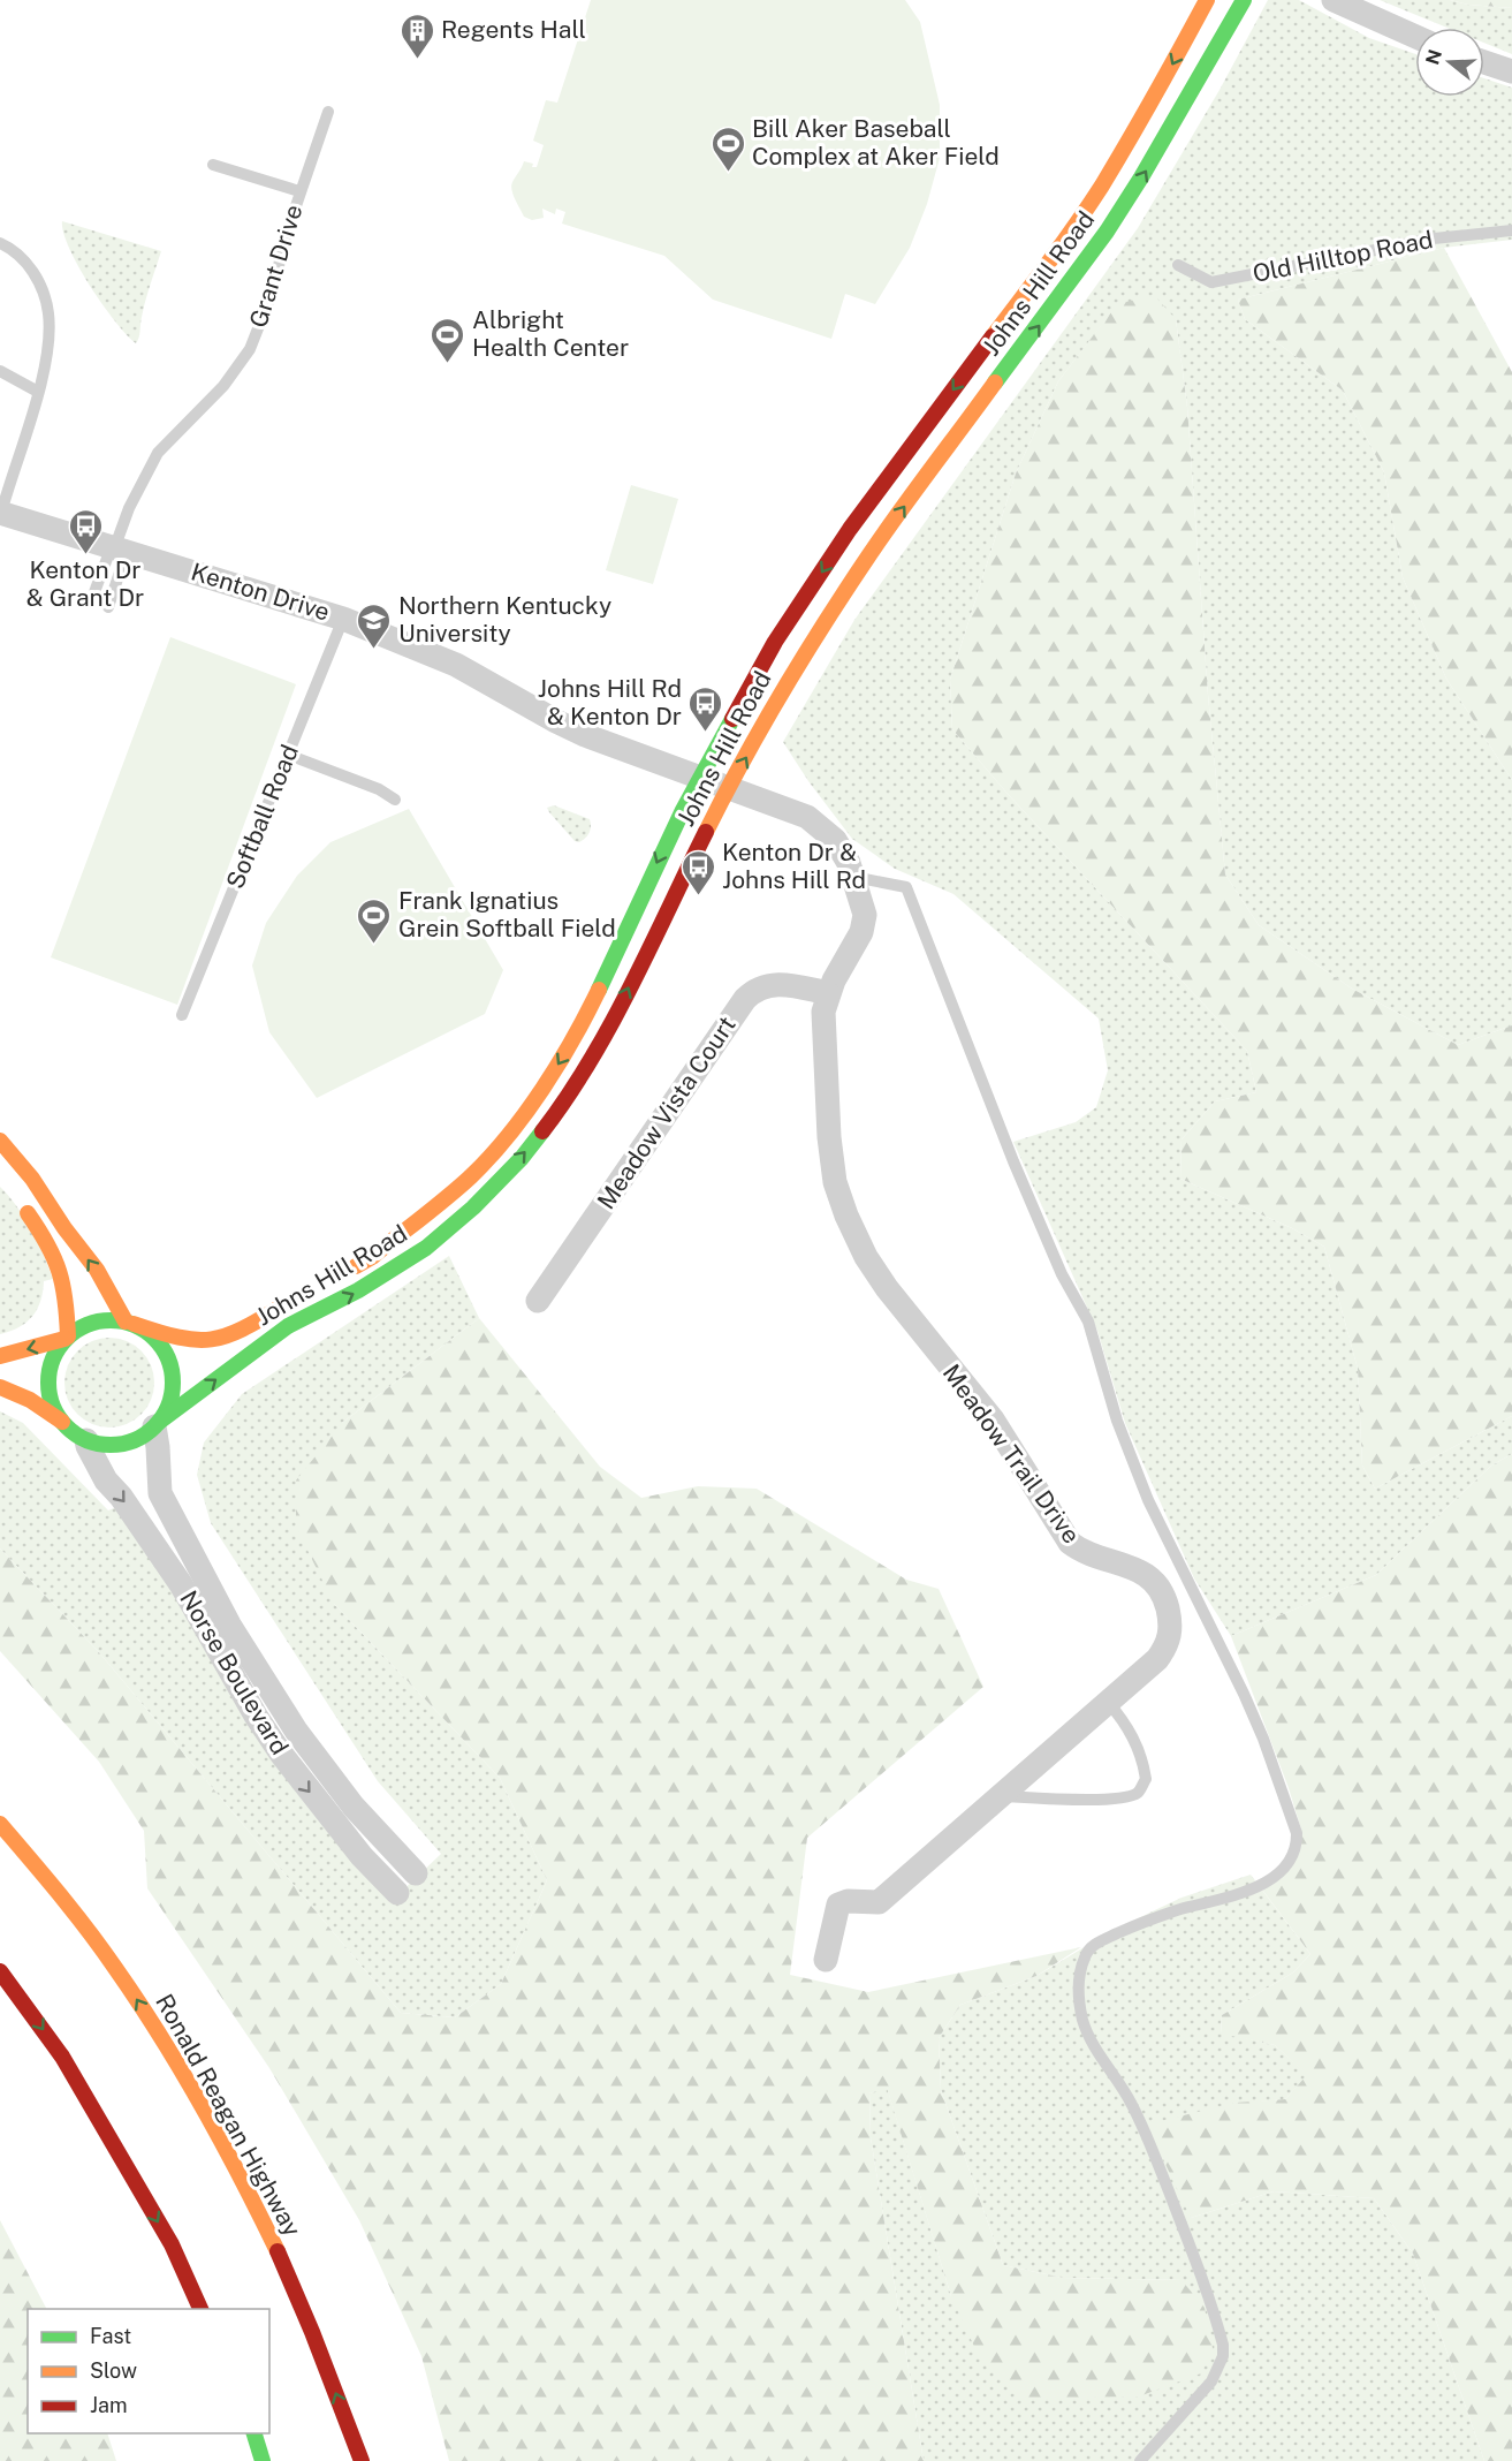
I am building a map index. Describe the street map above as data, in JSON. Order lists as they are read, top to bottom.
{
  "streets": {
    "main road": ["Johns Hill Road", "Ronald Reagan Highway"],
    "street": [
      "Kenton Drive",
      "Meadow Vista Court",
      "Meadow Trail Drive",
      "Norse Boulevard"
    ],
    "lane": ["Old Hilltop Road", "Grant Drive", "Softball Road"]
  },
  "crossings": [
    ["Grant Drive", "Kenton Drive"],
    ["Johns Hill Road", "Kenton Drive"],
    ["Johns Hill Road", "Meadow Trail Drive"],
    ["Johns Hill Road", "Norse Boulevard"],
    ["Kenton Drive", "Softball Road"],
    ["Kenton Drive", "Meadow Trail Drive"],
    ["Meadow Vista Court", "Meadow Trail Drive"]
  ],
  "places": {
    "building": ["Regents Hall"],
    "sports": ["Bill Aker Baseball Complex at Aker Field", "Albright Health Center", "Frank Ignatius Grein Softball Field"],
    "bus stop": ["Kenton Dr & Grant Dr", "Johns Hill Rd & Kenton Dr", "Kenton Dr & Johns Hill Rd"],
    "school or university": ["Northern Kentucky University"]
  },
  "legend": ["Fast", "Slow", "Jam"],
  "north": "left"
}
